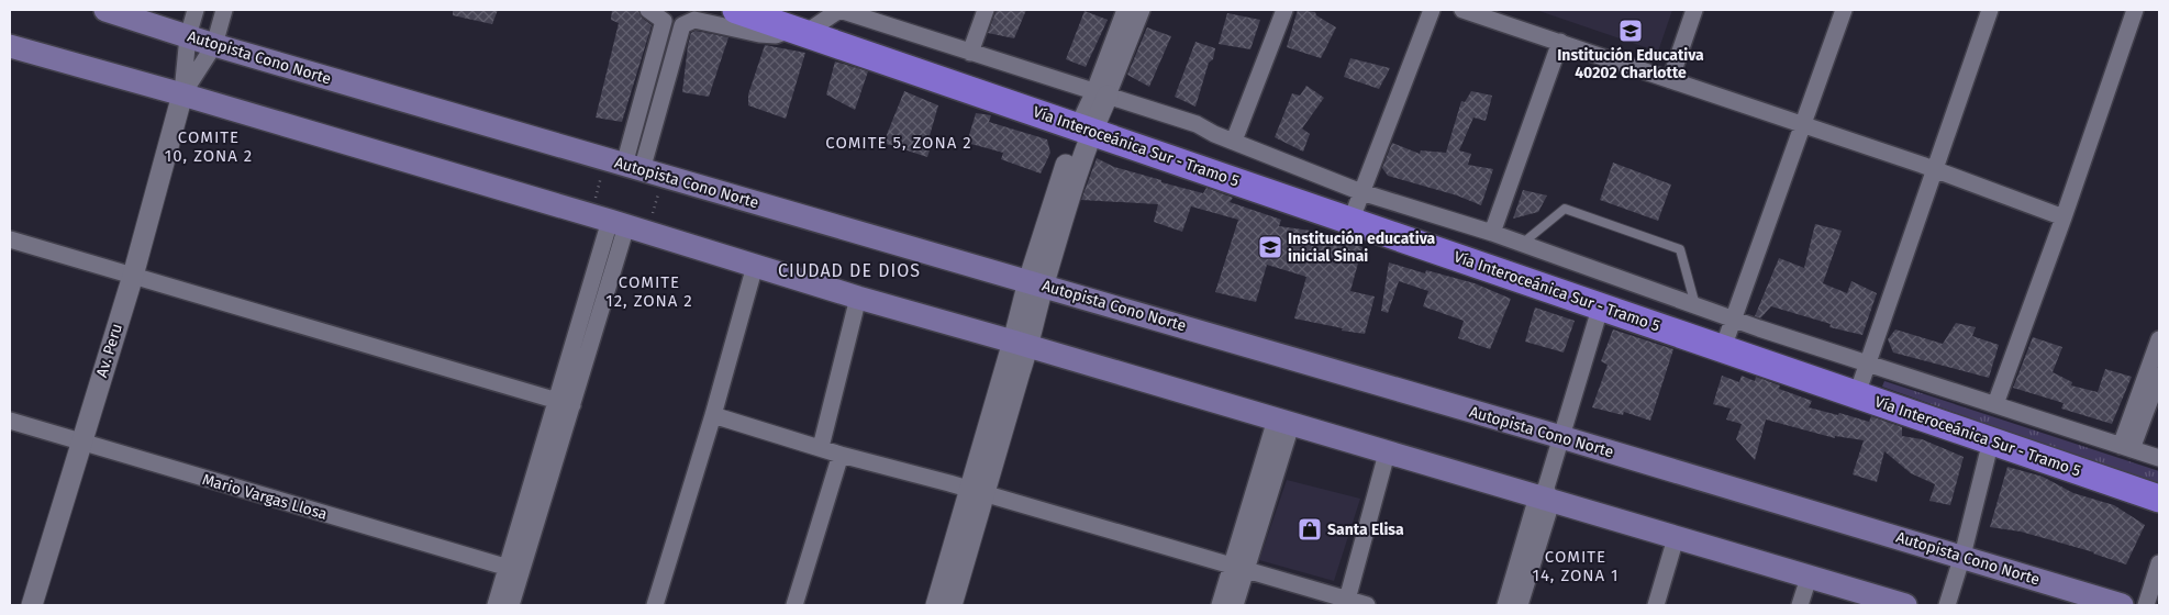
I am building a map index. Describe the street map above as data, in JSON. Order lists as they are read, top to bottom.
{
  "streets": {
    "highway": ["Vía Interoceánica Sur - Tramo 5"],
    "main road": ["Autopista Cono Norte"],
    "street": ["Av. Peru", "Mario Vargas Llosa"]
  },
  "crossings": [
    ["Av. Peru", "Mario Vargas Llosa"]
  ],
  "districts": [
    "COMITE 10, ZONA 2",
    "COMITE 5, ZONA 2",
    "CIUDAD DE DIOS",
    "COMITE 12, ZONA 2",
    "COMITE 14, ZONA 1"
  ],
  "places": {
    "school or university": ["Institución Educativa 40202 Charlotte", "Institución educativa inicial Sinai"],
    "shop": ["Santa Elisa"]
  }
}
